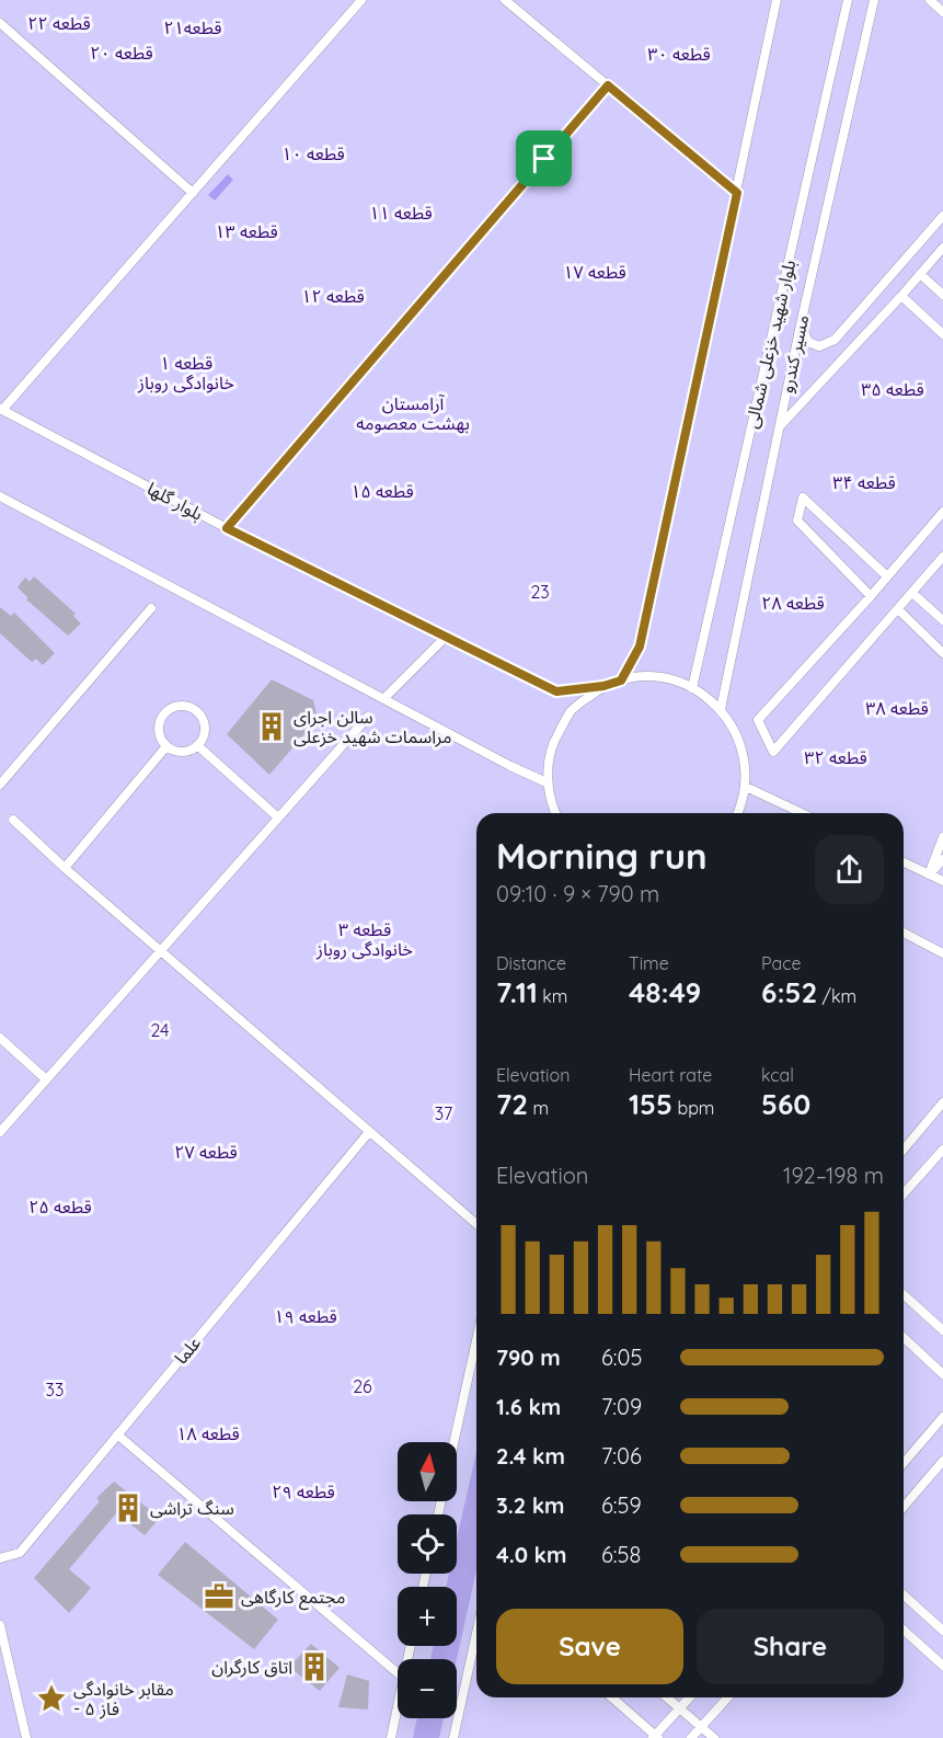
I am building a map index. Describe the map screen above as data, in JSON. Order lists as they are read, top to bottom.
{
  "streets": {
    "lane": [
      "بلوار شهید خزعلی شمالی",
      "مسیر کندرو",
      "بلوار گلها",
      "علما"
    ]
  },
  "parks": [
    "قطعه ۲۲",
    "قطعه۲۱",
    "قطعه ۲۰",
    "قطعه ۳۰",
    "قطعه ۱۰",
    "قطعه ۱۱",
    "قطعه ۱۳",
    "قطعه ۱۷",
    "قطعه ۱۲",
    "قطعه ۱ خانوادگی روباز",
    "قطعه ۳۵",
    "آرامستان بهشت معصومه",
    "قطعه ۳۴",
    "قطعه ۱۵",
    "23",
    "قطعه ۲۸",
    "قطعه ۳۸",
    "قطعه ۳۲",
    "قطعه ۳ خانوادگی روباز",
    "24",
    "37",
    "قطعه ۲۷",
    "قطعه ۲۵",
    "قطعه ۱۹",
    "26",
    "33",
    "قطعه ۱۸",
    "قطعه ۲۹"
  ],
  "places": {
    "building": ["سالن اجرای مراسمات شهید خزعلی", "سنگ تراشی", "اتاق کارگران"],
    "office": ["مجتمع کارگاهی"],
    "place": ["مقابر خانوادگی - فاز ۵"]
  },
  "north": "top",
  "page": {
    "heading": ["Morning run", "09:10 · 9 × 790 m"],
    "stats": [
      ["Distance", "7.11 km"],
      ["Time", "48:49"],
      ["Pace", "6:52 /km"],
      ["Elevation", "72 m"],
      ["Heart rate", "155 bpm"],
      ["kcal", "560"]
    ],
    "chart": ["Elevation", "192–198 m"],
    "list": [
      {
        "name": "790 m",
        "note": "6:05"
      },
      {
        "name": "1.6 km",
        "note": "7:09"
      },
      {
        "name": "2.4 km",
        "note": "7:06"
      },
      {
        "name": "3.2 km",
        "note": "6:59"
      },
      {
        "name": "4.0 km",
        "note": "6:58"
      }
    ],
    "map_buttons": ["+", "−"],
    "buttons": ["Save", "Share"]
  }
}
